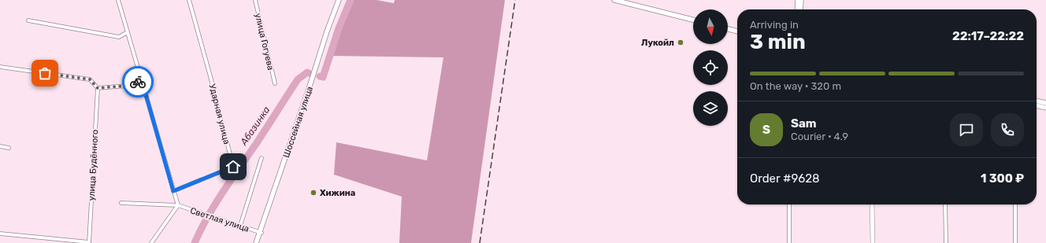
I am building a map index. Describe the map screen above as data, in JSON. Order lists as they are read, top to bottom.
{
  "streets": {
    "main road": ["Шоссейная улица"],
    "street": [
      "улица Гогуева",
      "Ударная улица",
      "улица Будённого",
      "Светлая улица"
    ]
  },
  "crossings": [
    ["Шоссейная улица", "Светлая улица"]
  ],
  "water": ["Абазинка"],
  "places": ["Лукойл", "Хижина"],
  "north": "bottom",
  "page": {
    "heading": ["3 min", "Arriving in", "22:17–22:22"],
    "panel": [
      "Sam",
      "Courier · 4.9",
      "Order #9628",
      "1 300 ₽"
    ],
    "bar": "On the way · 320 m",
    "round": "S"
  }
}
